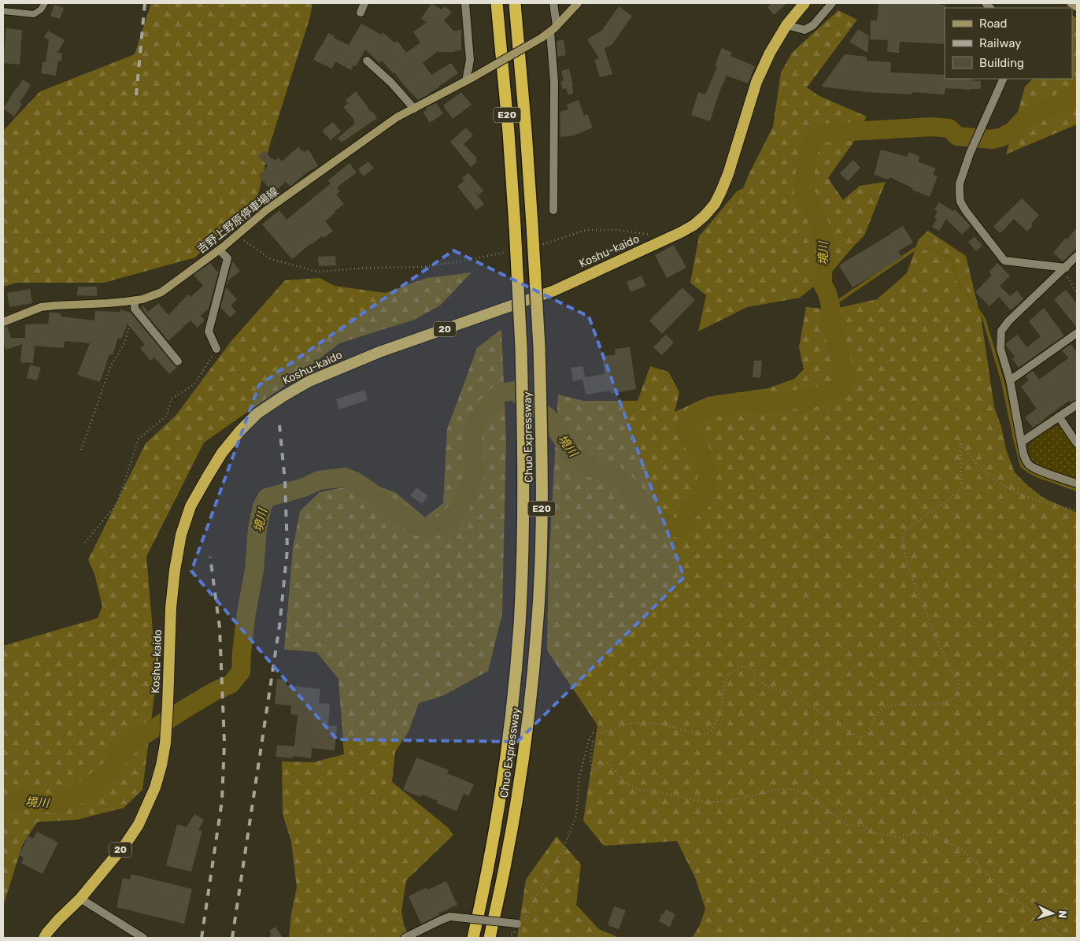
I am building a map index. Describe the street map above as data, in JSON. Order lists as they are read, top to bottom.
{
  "streets": {
    "highway": [
      "E20",
      "Koshu-kaido",
      "20",
      "Chuo Expressway"
    ],
    "main road": ["吉野上野原停車場線"]
  },
  "water": ["境川"],
  "legend": ["Road", "Railway", "Building"],
  "north": "right"
}
